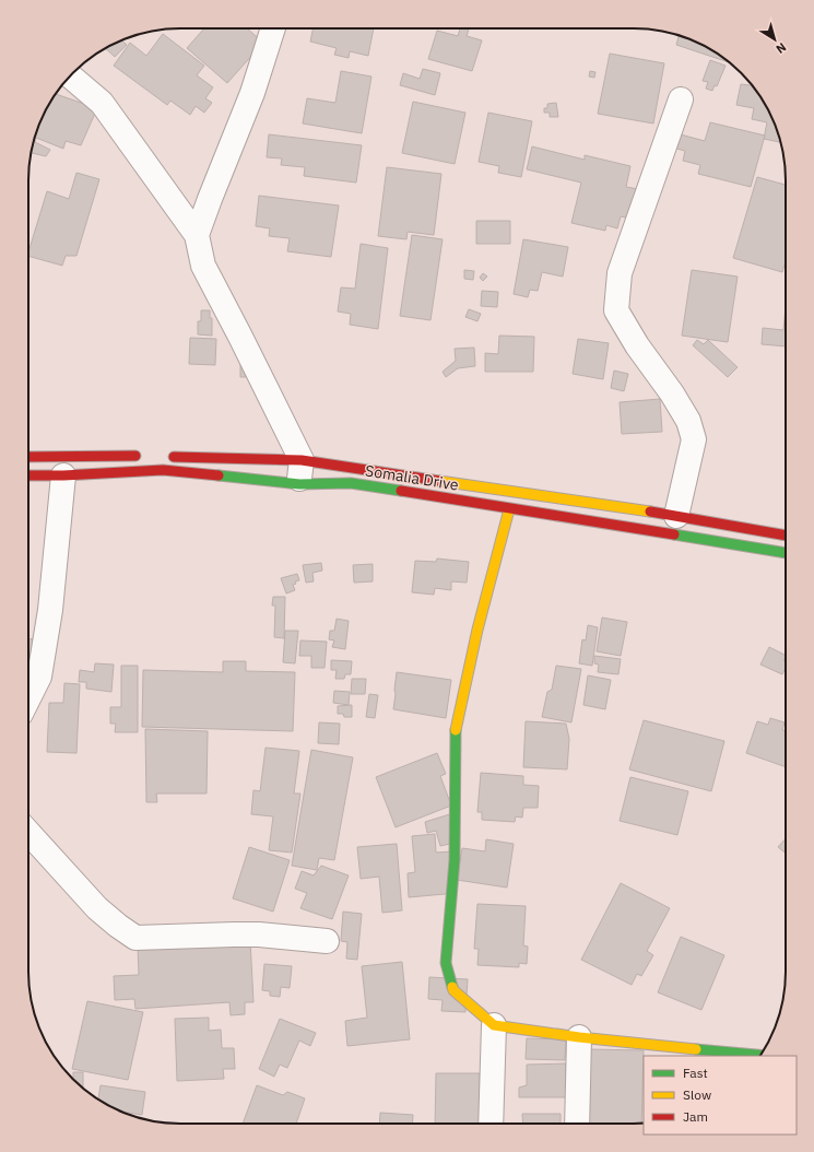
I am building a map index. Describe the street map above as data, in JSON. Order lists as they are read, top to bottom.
{
  "streets": {
    "main road": ["Somalia Drive"]
  },
  "legend": ["Fast", "Slow", "Jam"],
  "north": "bottom right"
}
